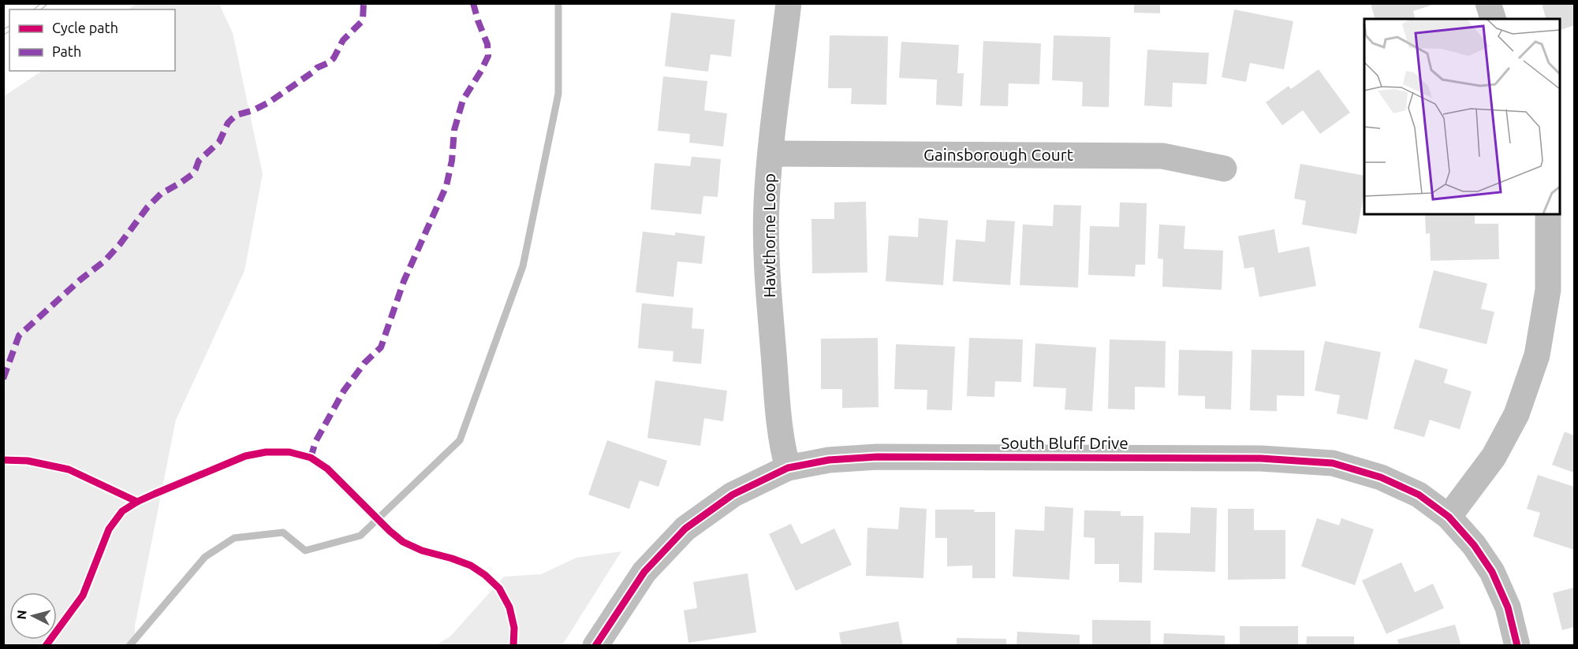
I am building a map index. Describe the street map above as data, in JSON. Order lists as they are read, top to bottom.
{
  "streets": {
    "street": ["Gainsborough Court", "Hawthorne Loop", "South Bluff Drive"]
  },
  "crossings": [
    ["Gainsborough Court", "Hawthorne Loop"],
    ["Hawthorne Loop", "South Bluff Drive"]
  ],
  "legend": ["Cycle path", "Path"],
  "north": "left"
}
